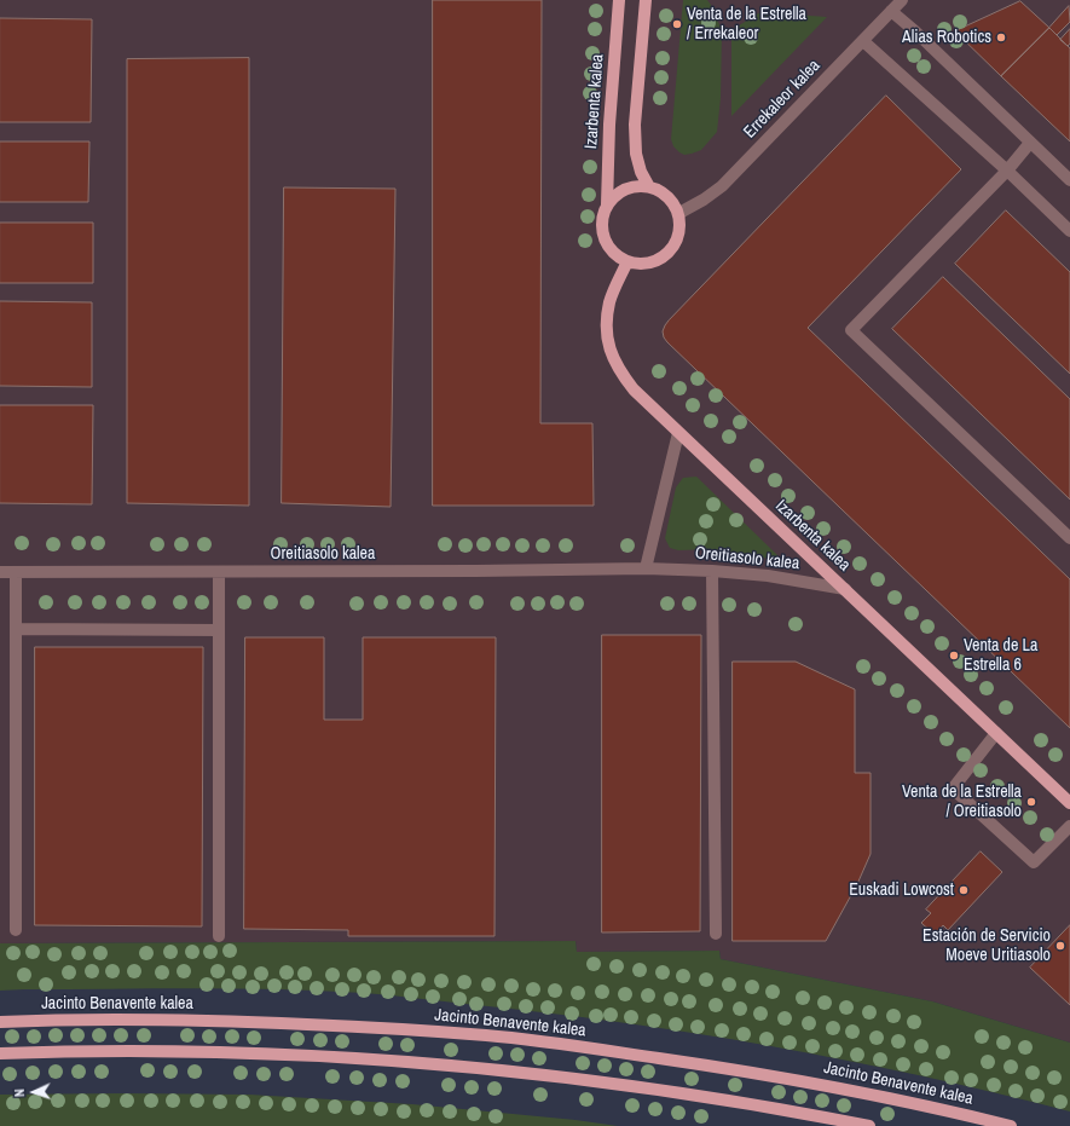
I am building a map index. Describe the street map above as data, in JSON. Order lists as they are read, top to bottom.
{
  "streets": {
    "main road": ["Izarbenta kalea", "Jacinto Benavente kalea"],
    "street": ["Errekaleor kalea", "Oreitiasolo kalea"]
  },
  "crossings": [
    ["Errekaleor kalea", "Izarbenta kalea"],
    ["Izarbenta kalea", "Oreitiasolo kalea"]
  ],
  "places": [
    "Venta de la Estrella / Errekaleor",
    "Alias Robotics",
    "Venta de La Estrella 6",
    "Venta de la Estrella / Oreitiasolo",
    "Euskadi Lowcost",
    "Estación de Servicio Moeve Uritiasolo"
  ],
  "north": "left"
}
